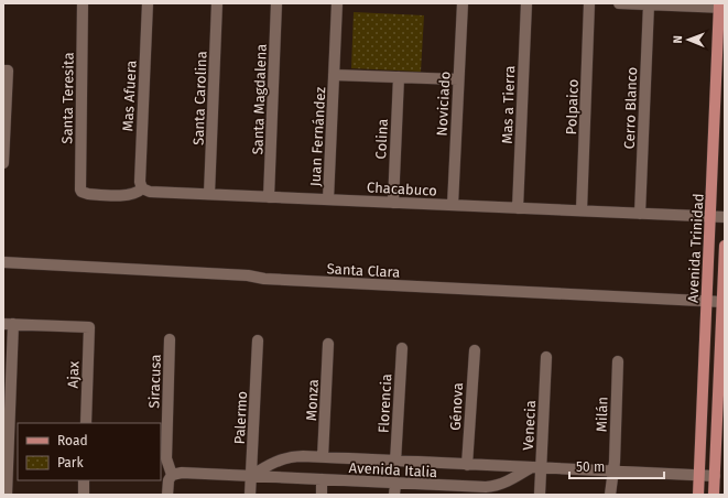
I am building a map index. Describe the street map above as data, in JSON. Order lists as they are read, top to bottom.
{
  "streets": {
    "main road": ["Avenida Trinidad"],
    "street": [
      "Mas Afuera",
      "Santa Teresita",
      "Santa Carolina",
      "Santa Magdalena",
      "Noviciado",
      "Mas a Tierra",
      "Polpaico",
      "Cerro Blanco",
      "Juan Fernández",
      "Colina",
      "Chacabuco",
      "Santa Clara",
      "Ajax",
      "Siracusa",
      "Monza",
      "Florencia",
      "Génova",
      "Milán",
      "Palermo",
      "Venecia",
      "Avenida Italia"
    ]
  },
  "crossings": [
    ["Mas Afuera", "Chacabuco"],
    ["Santa Teresita", "Chacabuco"],
    ["Santa Carolina", "Chacabuco"],
    ["Santa Magdalena", "Chacabuco"],
    ["Noviciado", "Juan Fernández"],
    ["Noviciado", "Chacabuco"],
    ["Mas a Tierra", "Chacabuco"],
    ["Polpaico", "Chacabuco"],
    ["Cerro Blanco", "Chacabuco"],
    ["Juan Fernández", "Colina"],
    ["Juan Fernández", "Chacabuco"],
    ["Colina", "Chacabuco"],
    ["Chacabuco", "Avenida Trinidad"],
    ["Avenida Trinidad", "Santa Clara"],
    ["Avenida Trinidad", "Avenida Italia"],
    ["Siracusa", "Avenida Italia"],
    ["Monza", "Avenida Italia"],
    ["Florencia", "Avenida Italia"],
    ["Génova", "Avenida Italia"],
    ["Milán", "Avenida Italia"],
    ["Palermo", "Avenida Italia"],
    ["Venecia", "Avenida Italia"]
  ],
  "legend": ["Road", "Park"],
  "scale_bar": "50 m",
  "north": "left"
}
